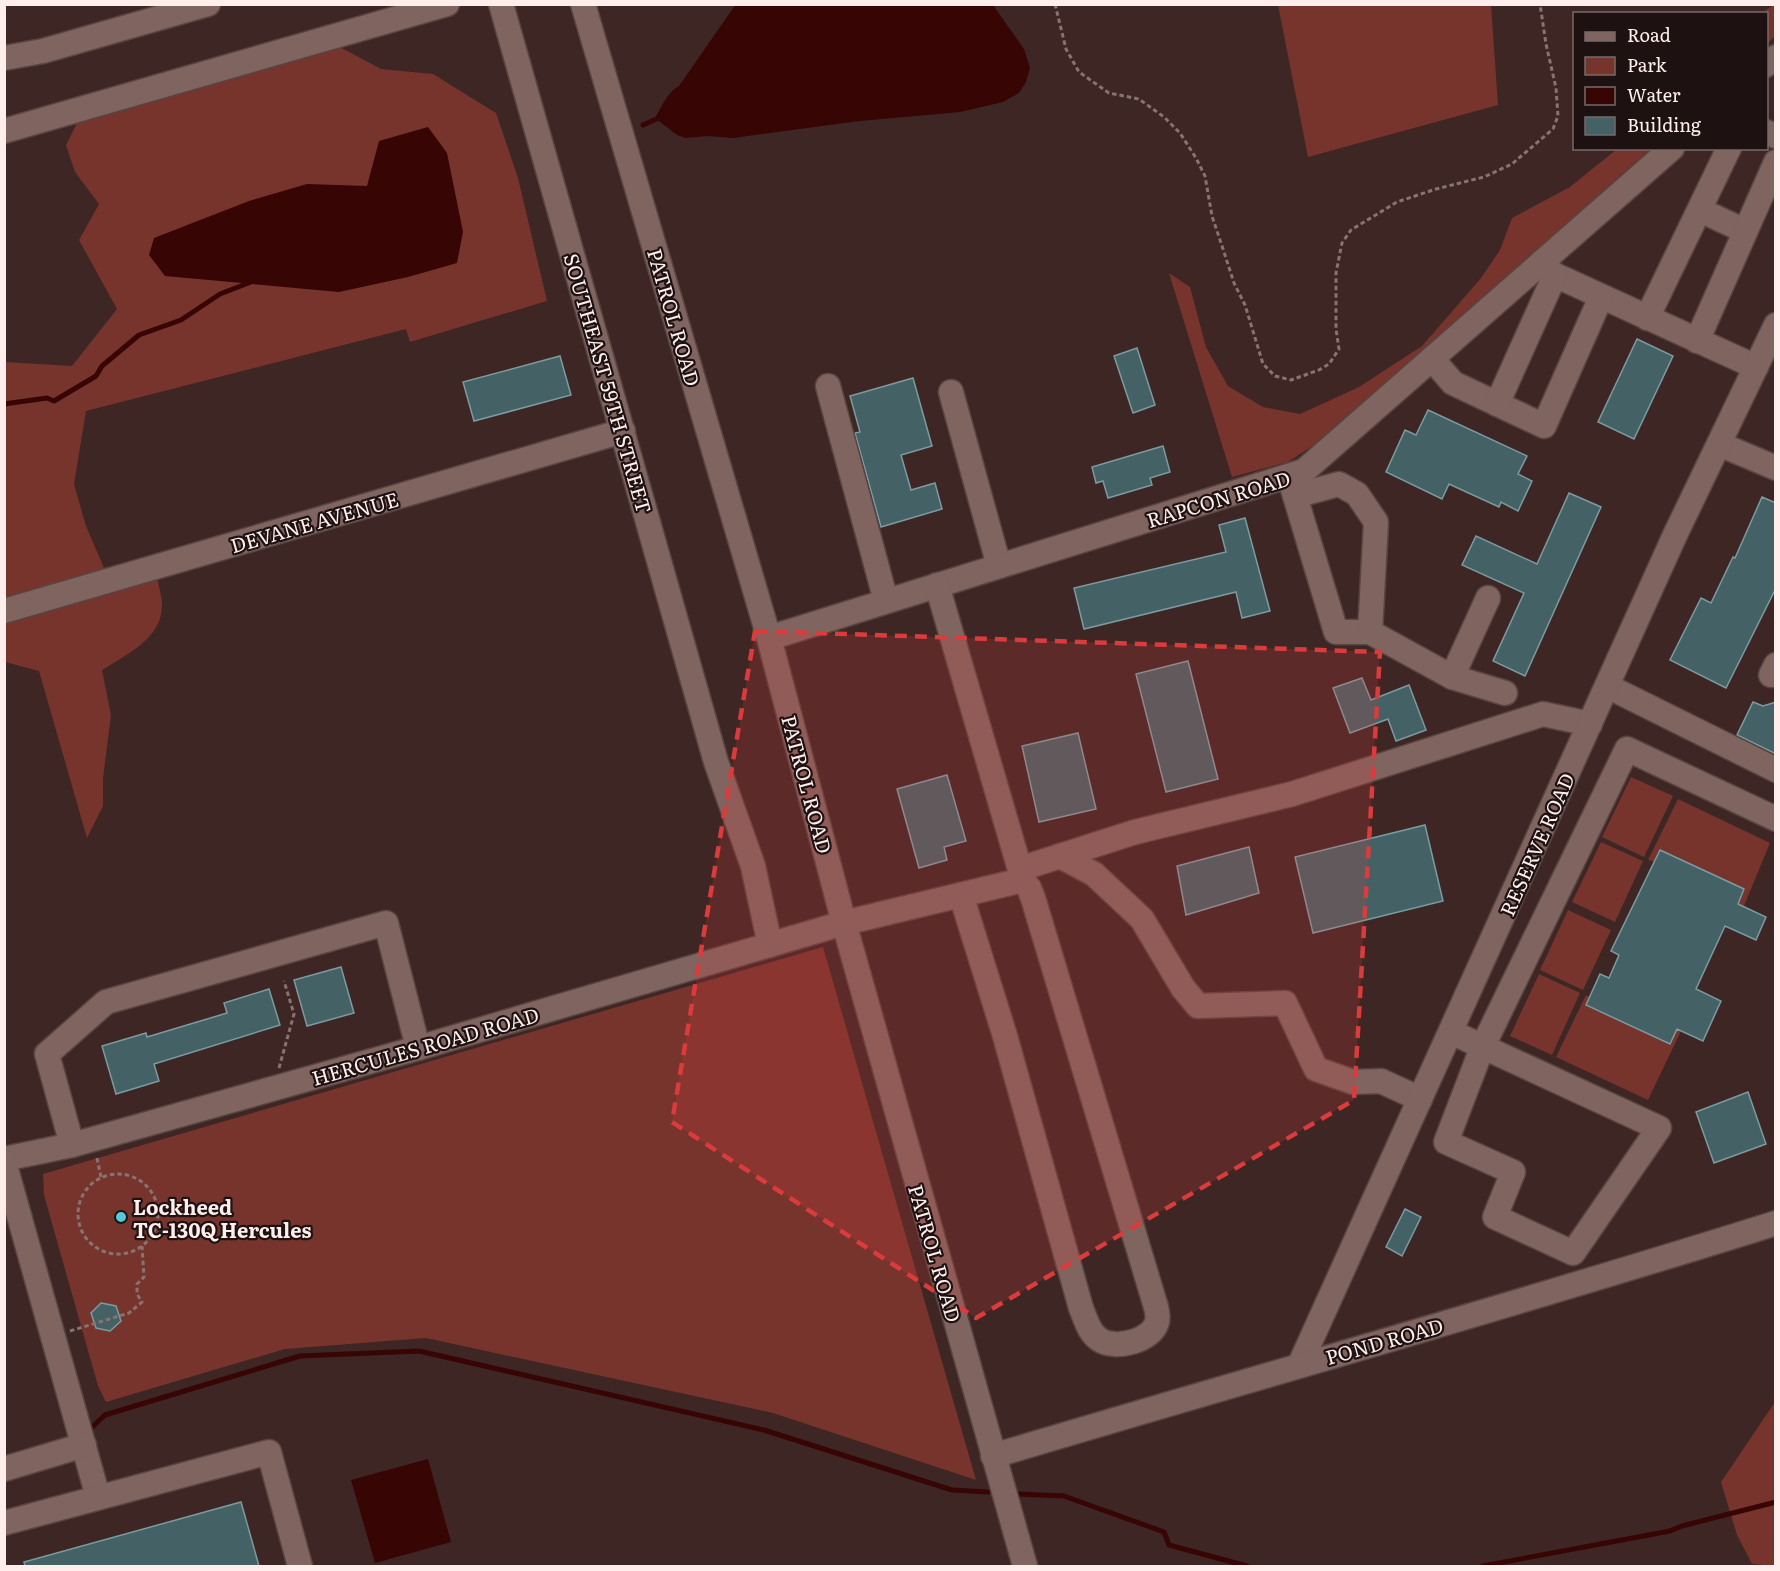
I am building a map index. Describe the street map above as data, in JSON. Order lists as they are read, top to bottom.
{
  "streets": {
    "street": [
      "PATROL ROAD",
      "SOUTHEAST 59TH STREET",
      "RAPCON ROAD",
      "DEVANE AVENUE",
      "RESERVE ROAD",
      "HERCULES ROAD ROAD",
      "POND ROAD"
    ]
  },
  "crossings": [
    ["PATROL ROAD", "RAPCON ROAD"],
    ["PATROL ROAD", "HERCULES ROAD ROAD"],
    ["PATROL ROAD", "POND ROAD"],
    ["SOUTHEAST 59TH STREET", "DEVANE AVENUE"],
    ["SOUTHEAST 59TH STREET", "HERCULES ROAD ROAD"],
    ["RESERVE ROAD", "HERCULES ROAD ROAD"],
    ["RESERVE ROAD", "POND ROAD"]
  ],
  "places": ["Lockheed TC-130Q Hercules"],
  "legend": [
    "Road",
    "Park",
    "Water",
    "Building"
  ]
}
